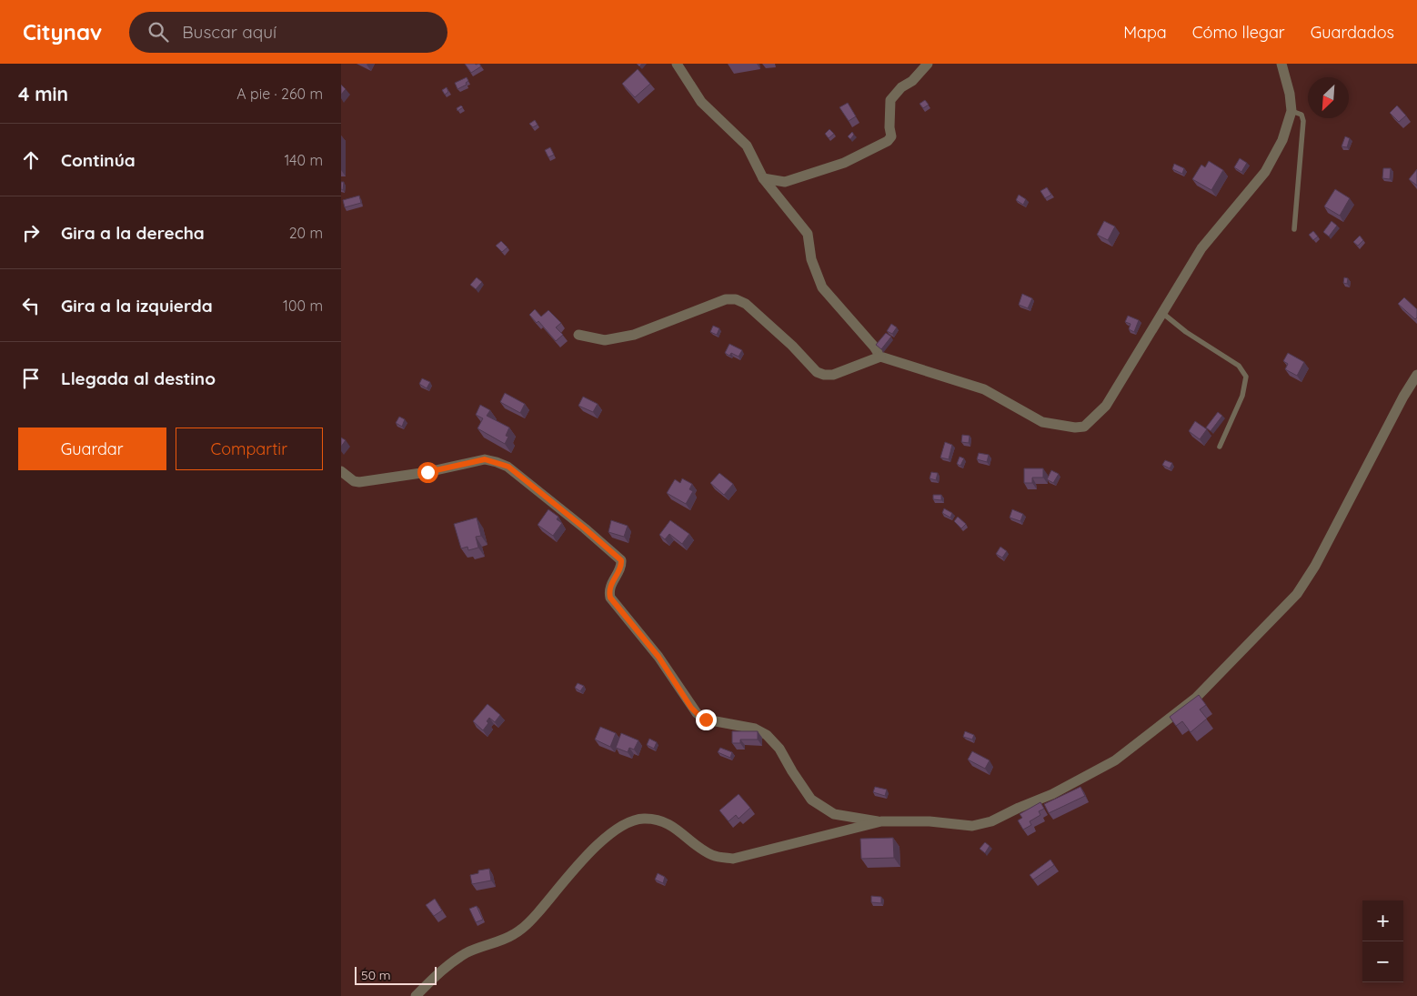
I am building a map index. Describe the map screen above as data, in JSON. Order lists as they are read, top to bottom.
{
  "scale_bar": "50 m",
  "north": "bottom left",
  "page": {
    "header": "Citynav",
    "search": "Buscar aquí",
    "nav": ["Mapa", "Cómo llegar", "Guardados"],
    "heading": ["4 min", "A pie · 260 m"],
    "list": [
      ["Continúa", "140 m"],
      ["Gira a la derecha", "20 m"],
      ["Gira a la izquierda", "100 m"],
      "Llegada al destino"
    ],
    "buttons": ["Guardar", "Compartir"],
    "map_buttons": ["+", "−"],
    "scale": "50 m"
  }
}
